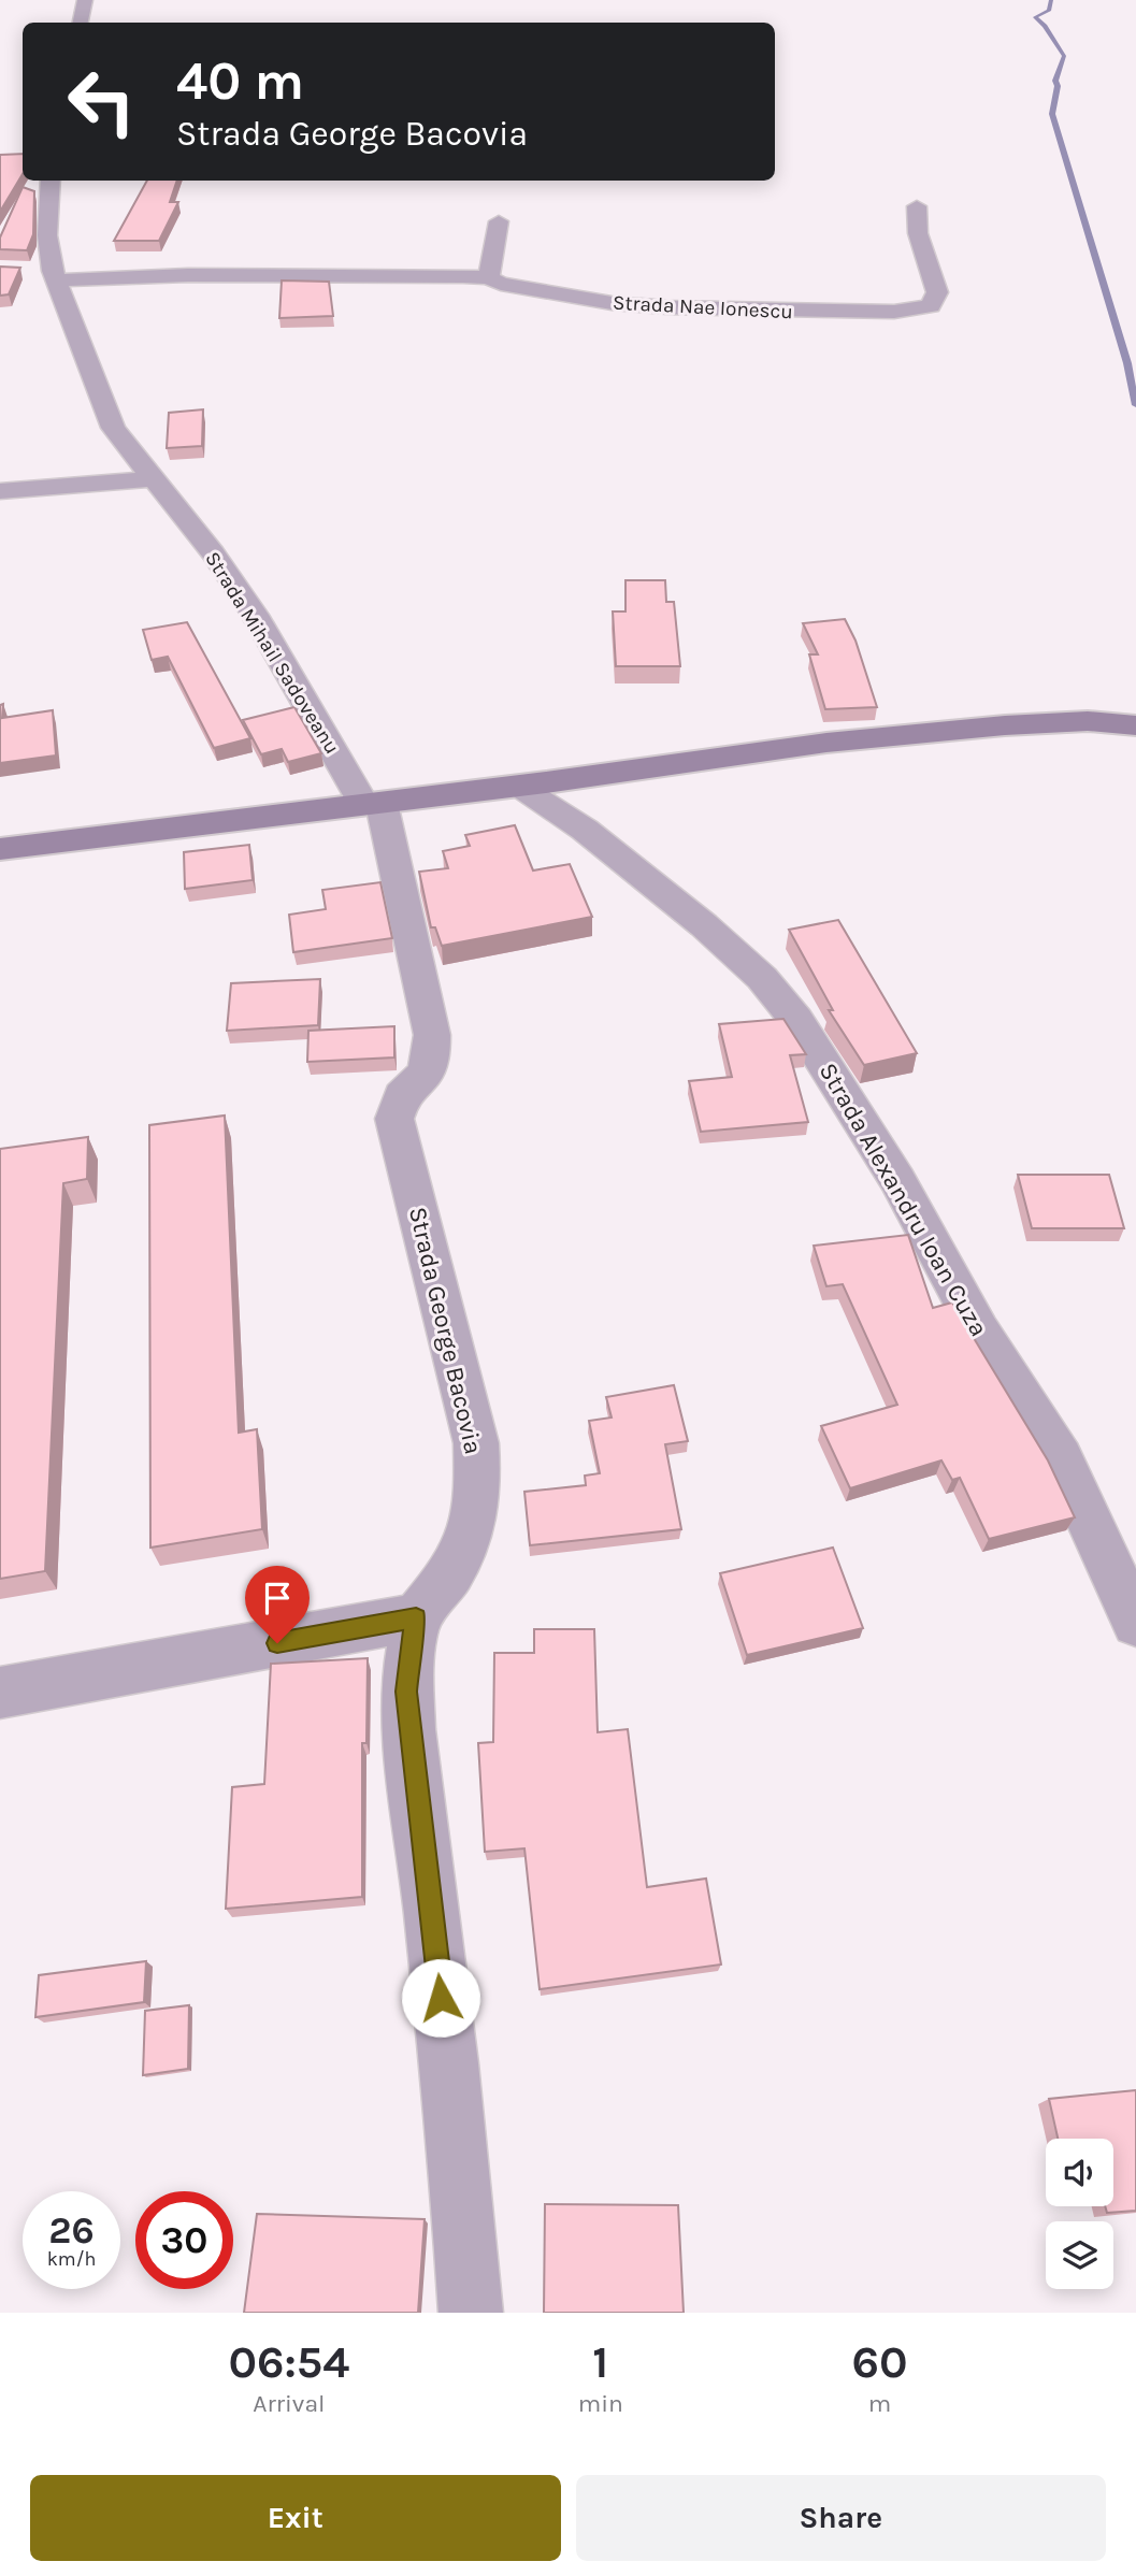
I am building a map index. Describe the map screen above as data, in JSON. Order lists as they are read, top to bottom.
{
  "streets": {
    "street": [
      "Strada Nae Ionescu",
      "Strada Mihail Sadoveanu",
      "Strada Alexandru Ioan Cuza",
      "Strada George Bacovia"
    ]
  },
  "crossings": [
    ["Strada Nae Ionescu", "Strada Mihail Sadoveanu"],
    ["Strada Mihail Sadoveanu", "Strada George Bacovia"]
  ],
  "page": {
    "turn": ["40 m", "Strada George Bacovia"],
    "speed": "26 km/h",
    "limit": "30",
    "eta": [
      "06:54",
      "Arrival",
      "1",
      "min",
      "60",
      "m"
    ],
    "buttons": ["Exit", "Share"]
  }
}
